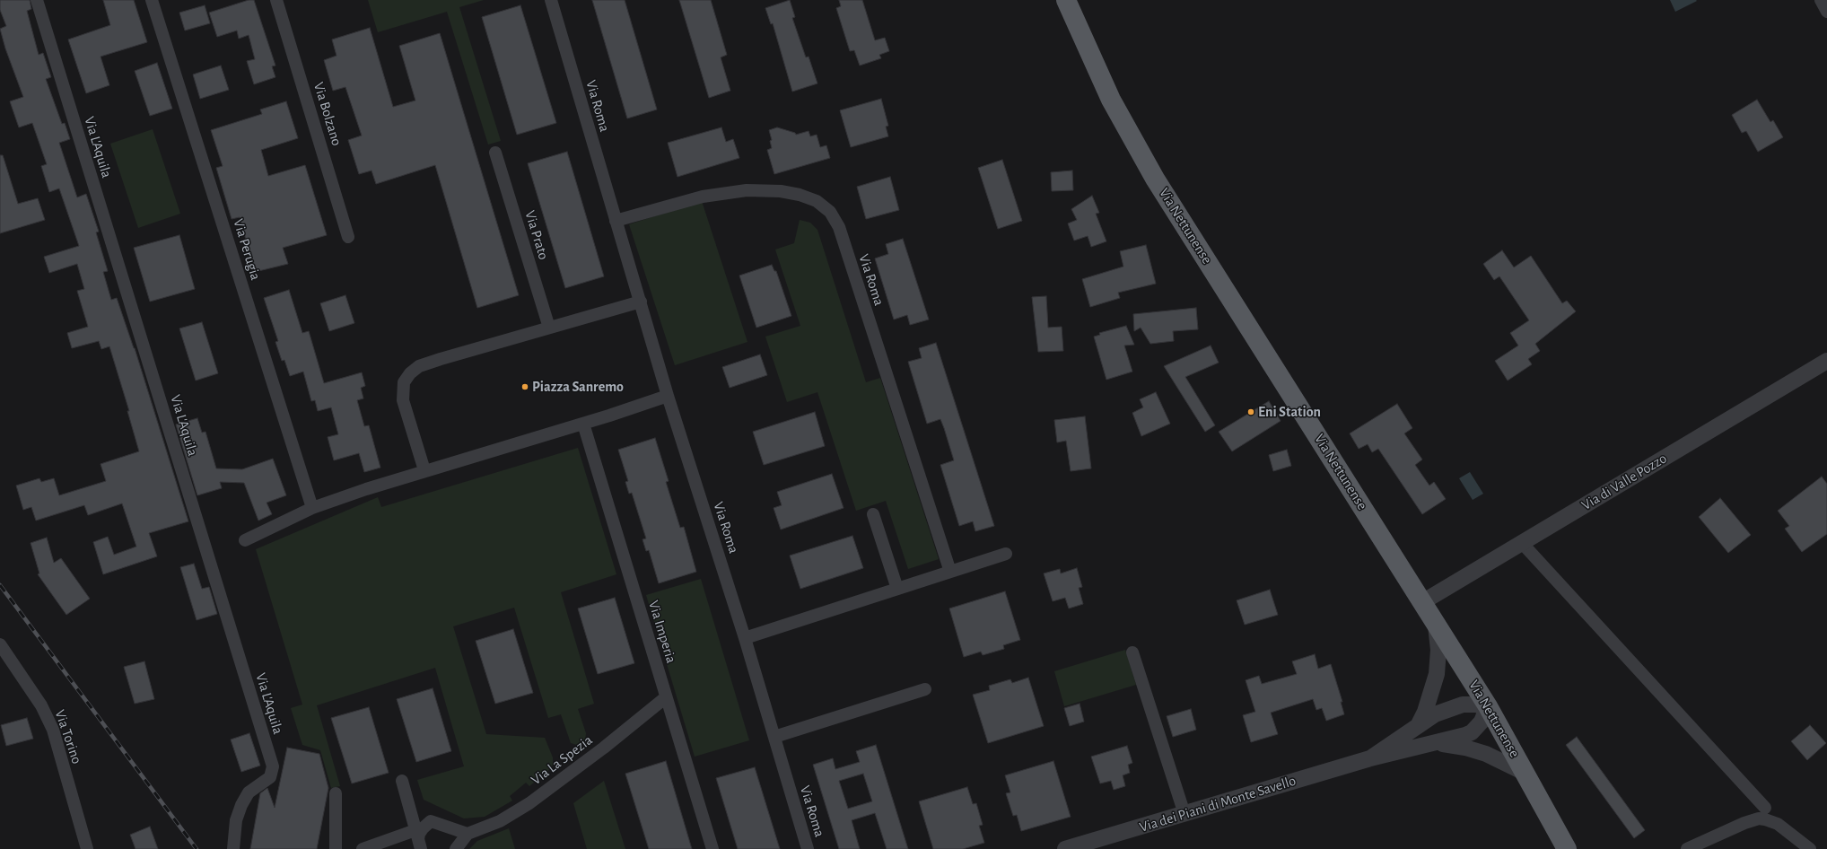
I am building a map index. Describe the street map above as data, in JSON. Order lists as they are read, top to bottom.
{
  "streets": {
    "main road": ["Via Nettunense"],
    "street": [
      "Via Roma",
      "Via Bolzano",
      "Via L'Aquila",
      "Via Prato",
      "Via Perugia",
      "Via di Valle Pozzo",
      "Via Imperia",
      "Via Torino",
      "Via La Spezia",
      "Via dei Piani di Monte Savello"
    ]
  },
  "crossings": [
    ["Via Nettunense", "Via di Valle Pozzo"],
    ["Via Imperia", "Via La Spezia"]
  ],
  "places": ["Piazza Sanremo", "Eni Station"]
}
